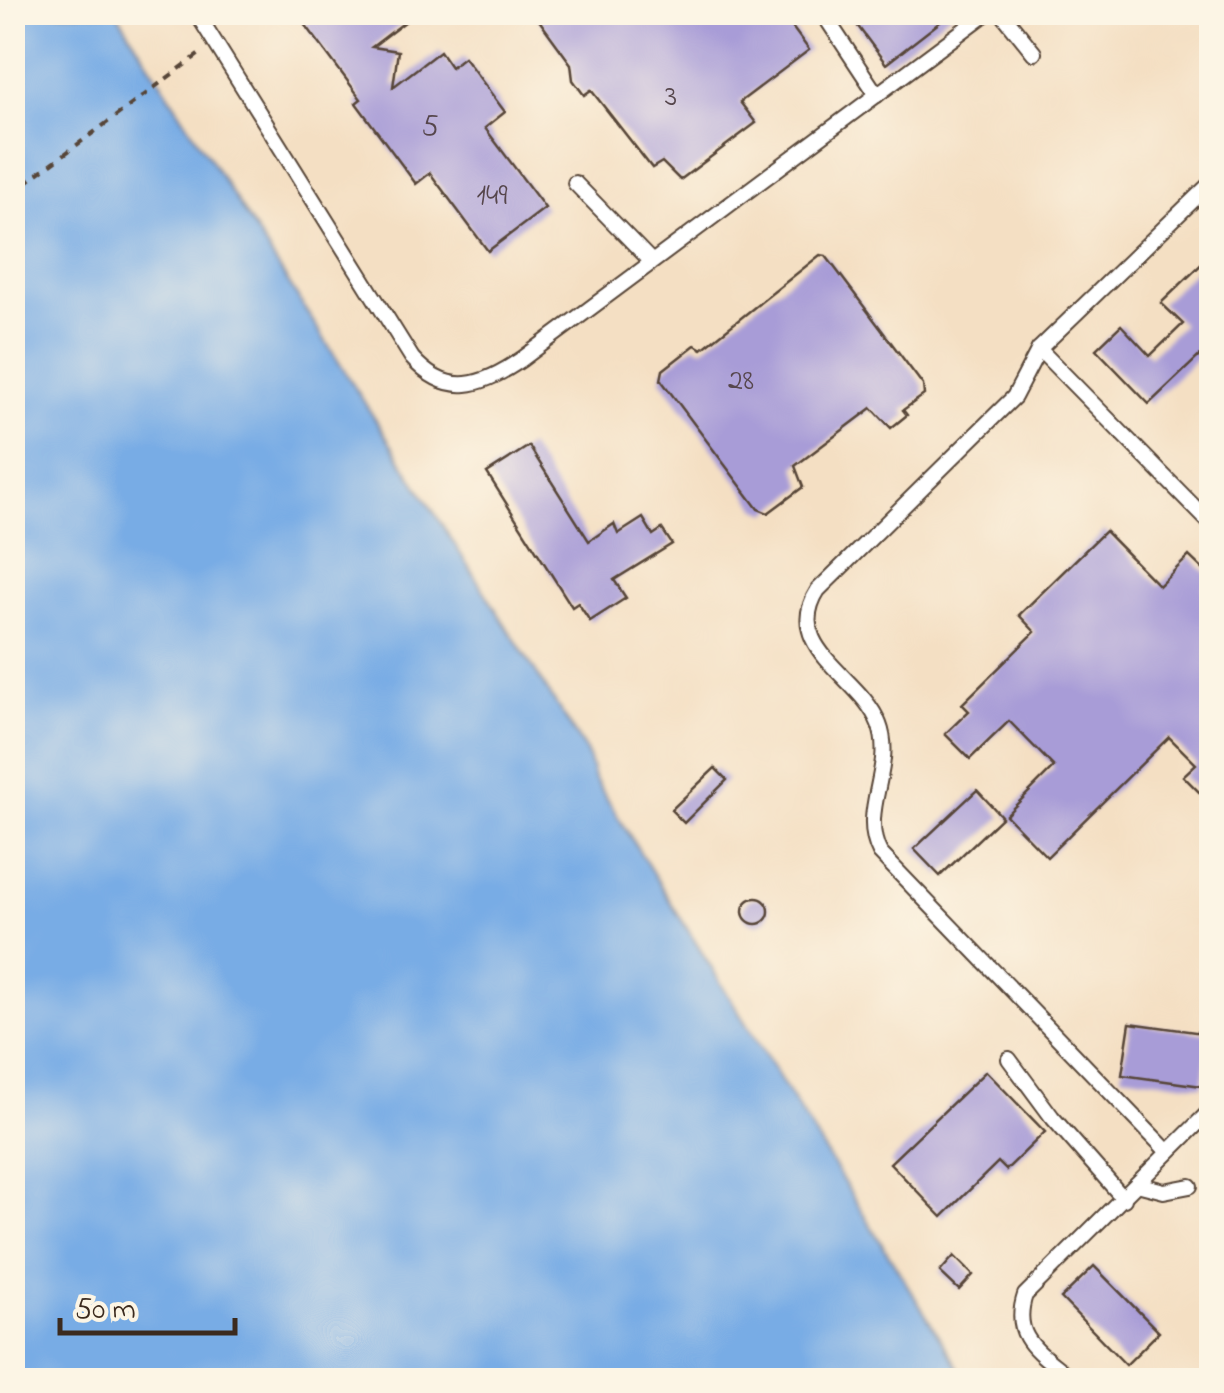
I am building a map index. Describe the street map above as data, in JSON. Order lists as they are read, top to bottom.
{
  "house_numbers": [
    "3",
    "5",
    "149",
    "28"
  ],
  "scale_bar": "50 m"
}
